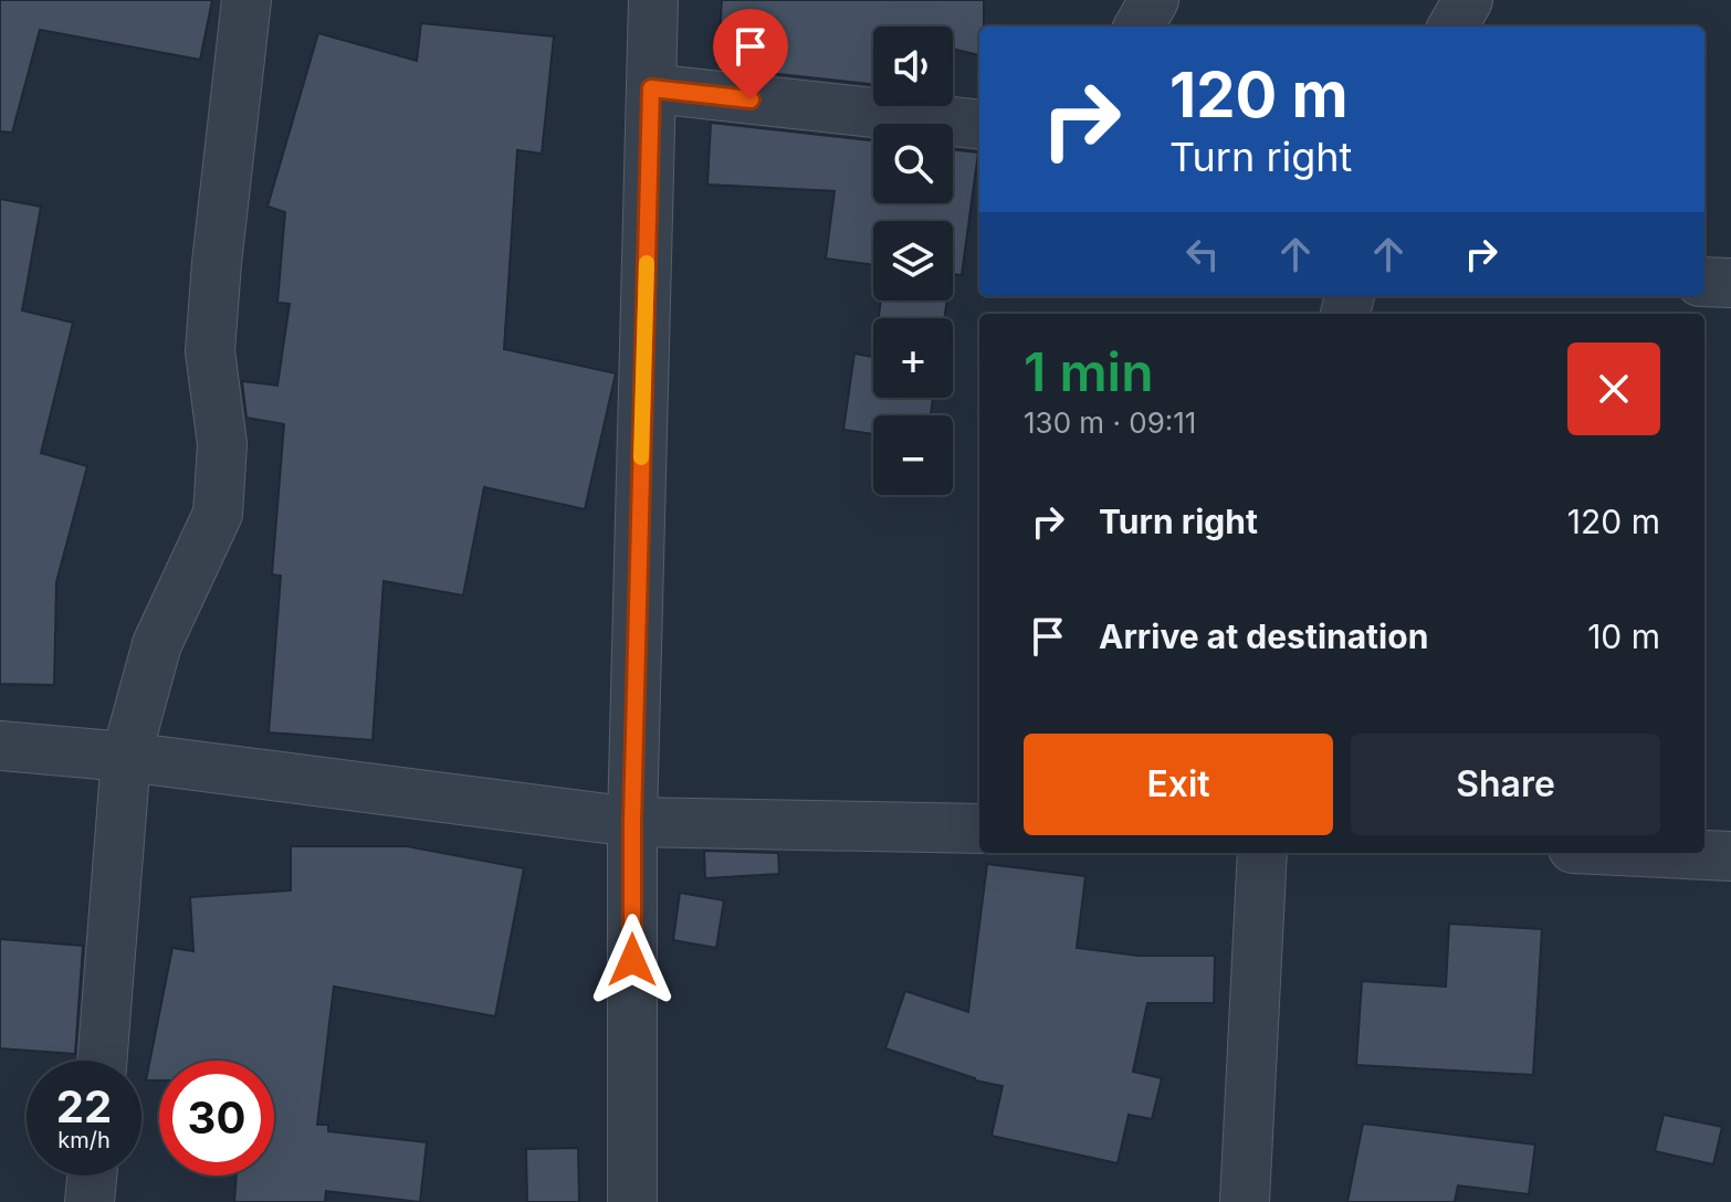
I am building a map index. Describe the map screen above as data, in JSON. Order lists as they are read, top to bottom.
{
  "page": {
    "map_buttons": ["+", "−"],
    "turn": ["120 m", "Turn right"],
    "heading": ["1 min", "130 m · 09:11"],
    "list": [
      {
        "name": "Turn right",
        "value": "120 m"
      },
      {
        "name": "Arrive at destination",
        "value": "10 m"
      }
    ],
    "buttons": ["Exit", "Share"],
    "speed": "22 km/h",
    "limit": "30"
  }
}
